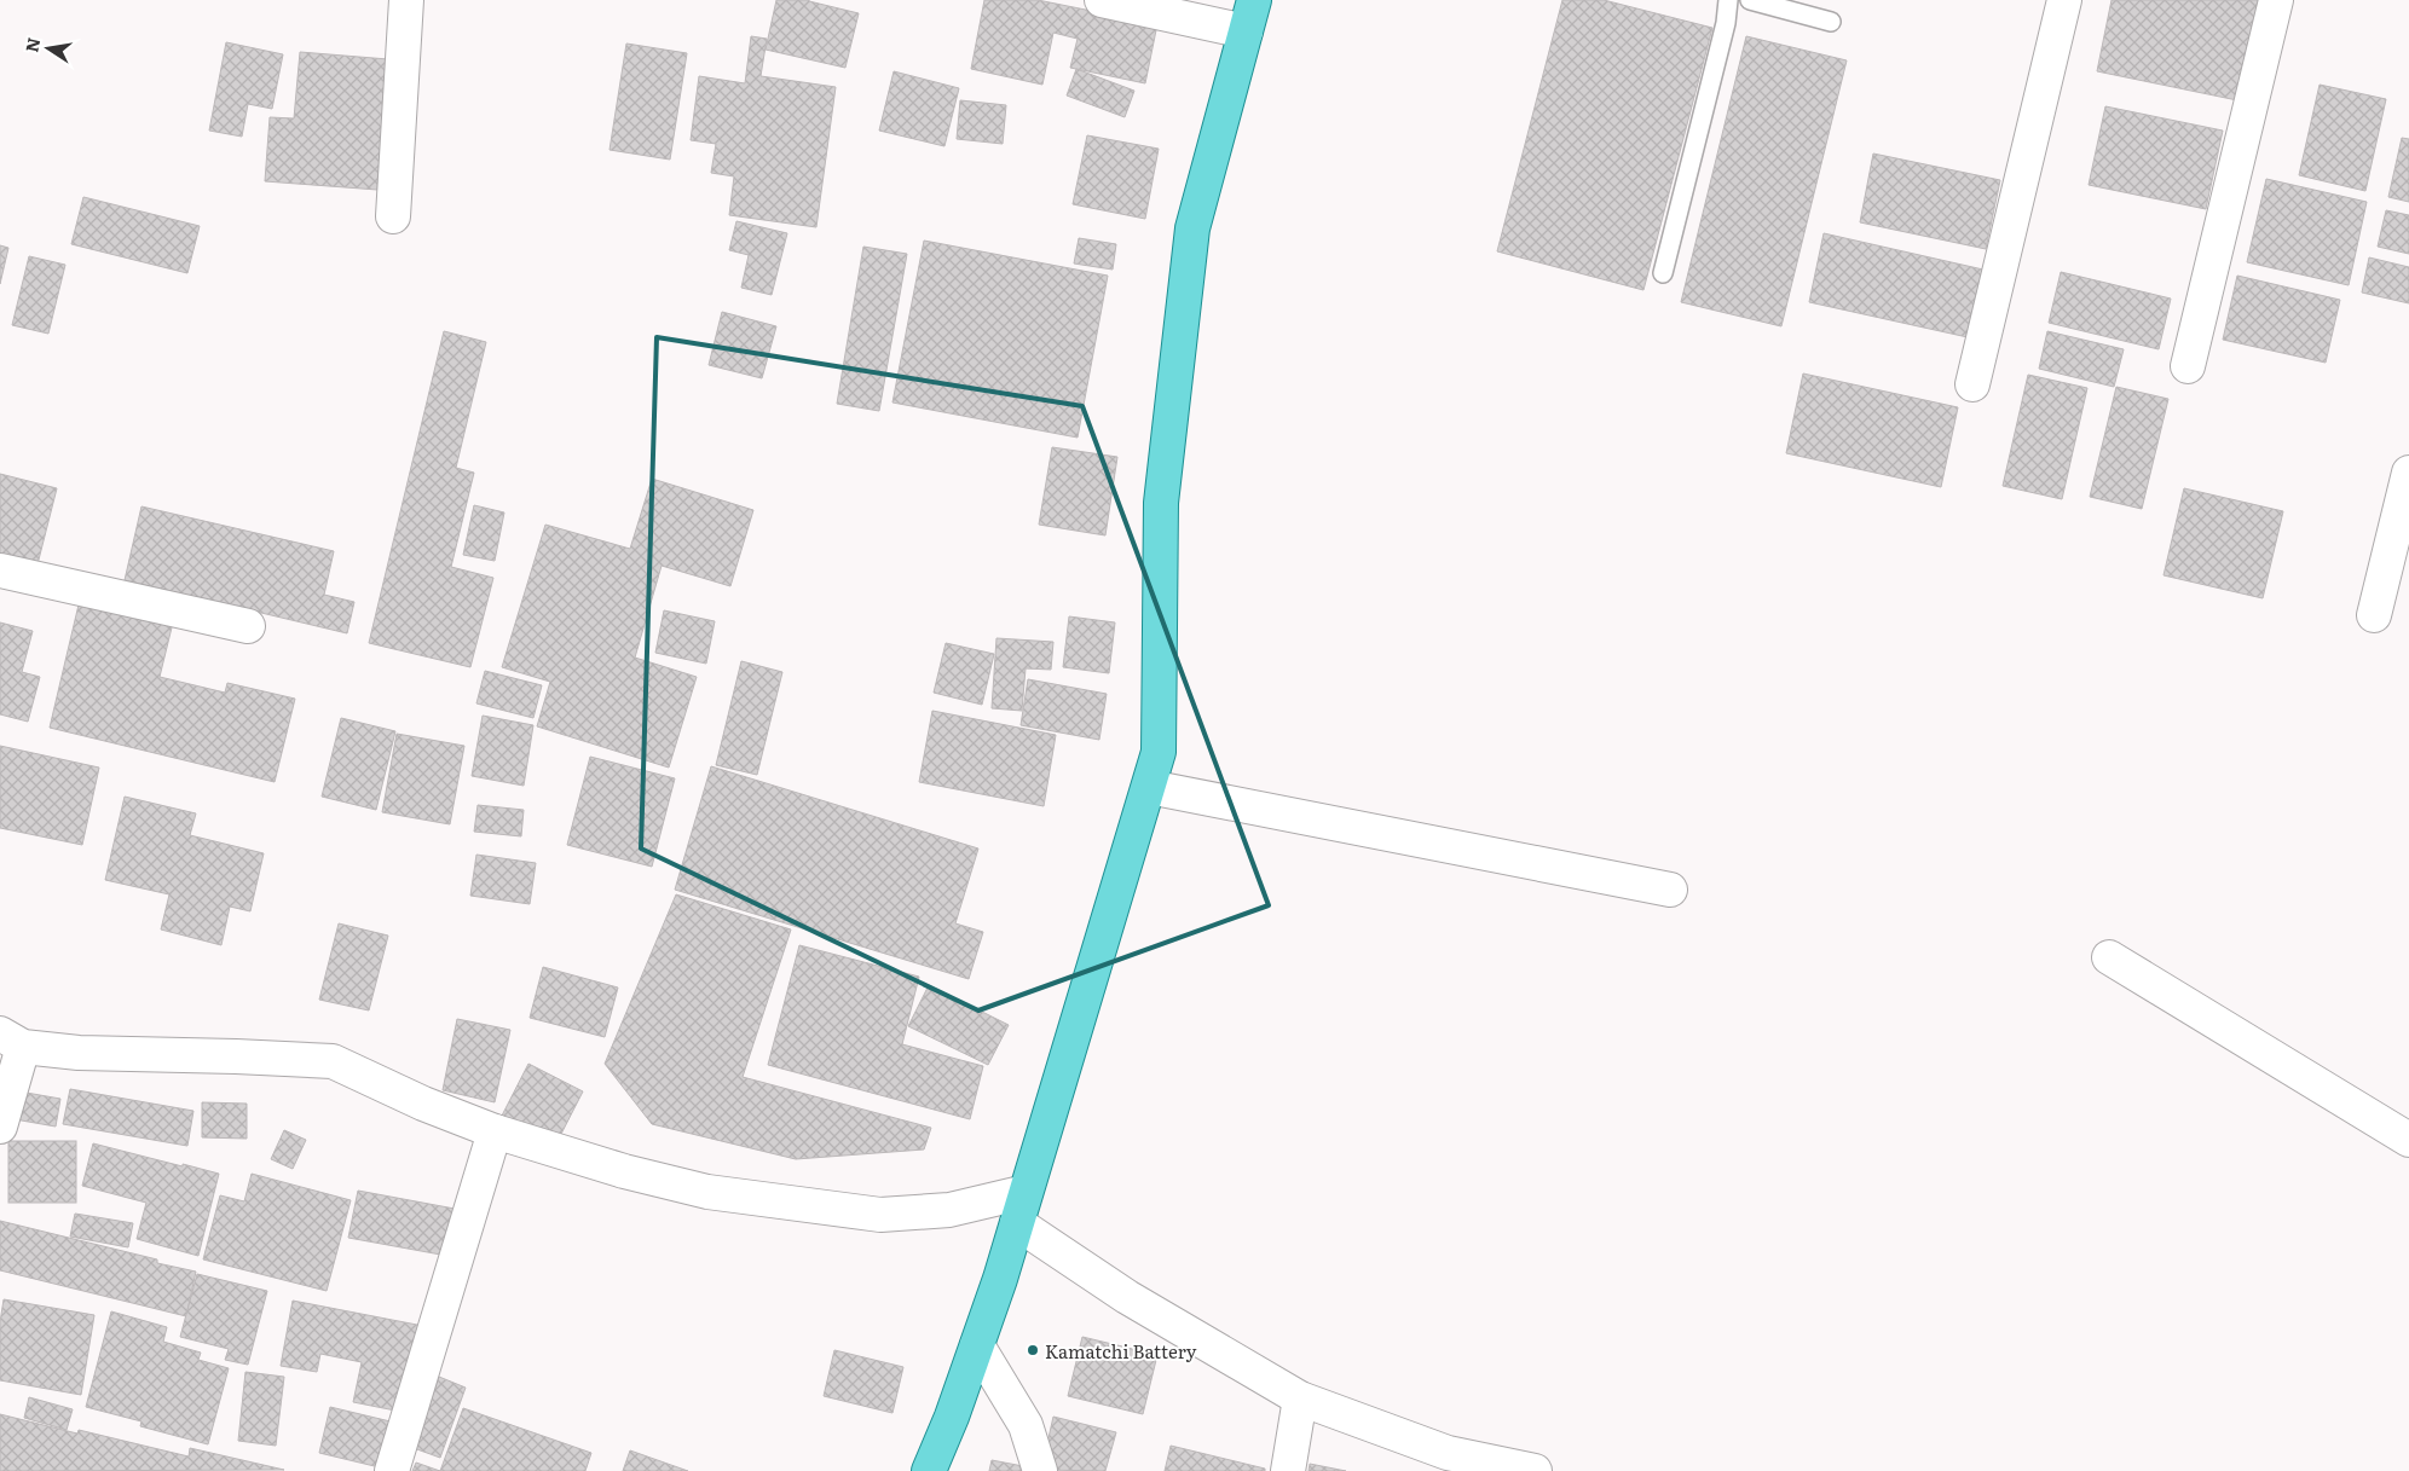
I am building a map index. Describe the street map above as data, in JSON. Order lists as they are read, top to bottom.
{
  "places": ["Kamatchi Battery"],
  "north": "left"
}
